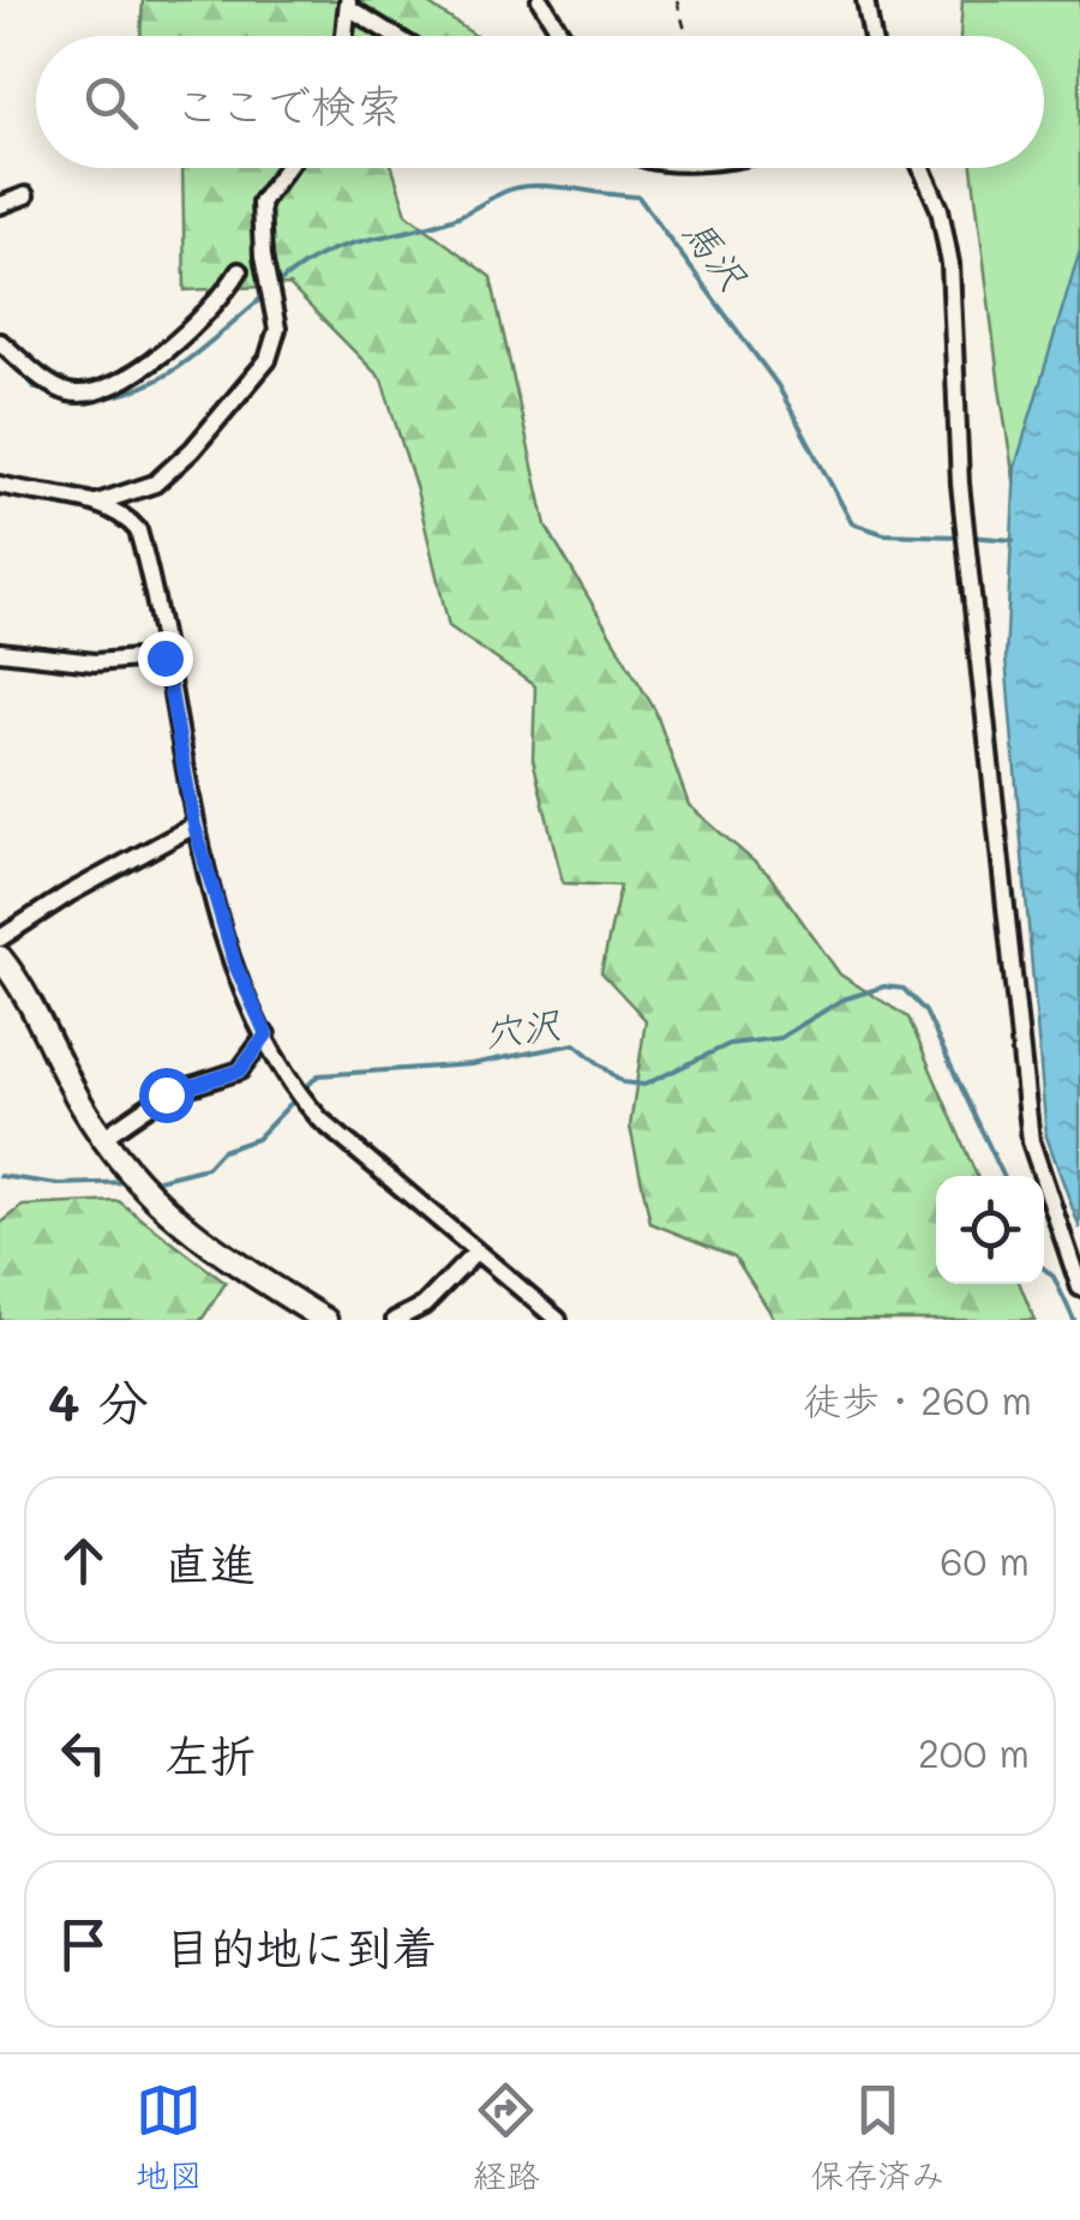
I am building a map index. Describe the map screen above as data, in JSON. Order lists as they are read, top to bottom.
{
  "water": ["馬沢", "穴沢"],
  "page": {
    "search": "ここで検索",
    "heading": ["4 分", "徒歩 · 260 m"],
    "list": [
      ["直進", "60 m"],
      ["左折", "200 m"],
      "目的地に到着"
    ],
    "nav": ["地図", "経路", "保存済み"]
  }
}
